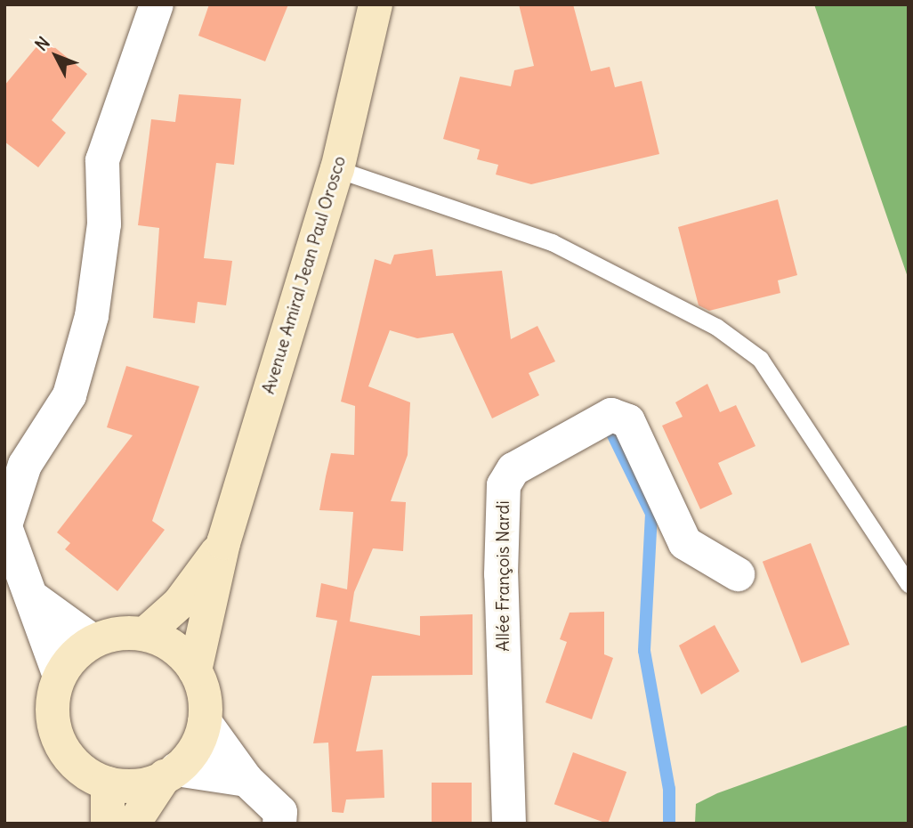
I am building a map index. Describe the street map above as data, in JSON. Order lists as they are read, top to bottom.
{
  "streets": {
    "street": ["Avenue Amiral Jean Paul Orosco", "Allée François Nardi"]
  },
  "north": "top left"
}
